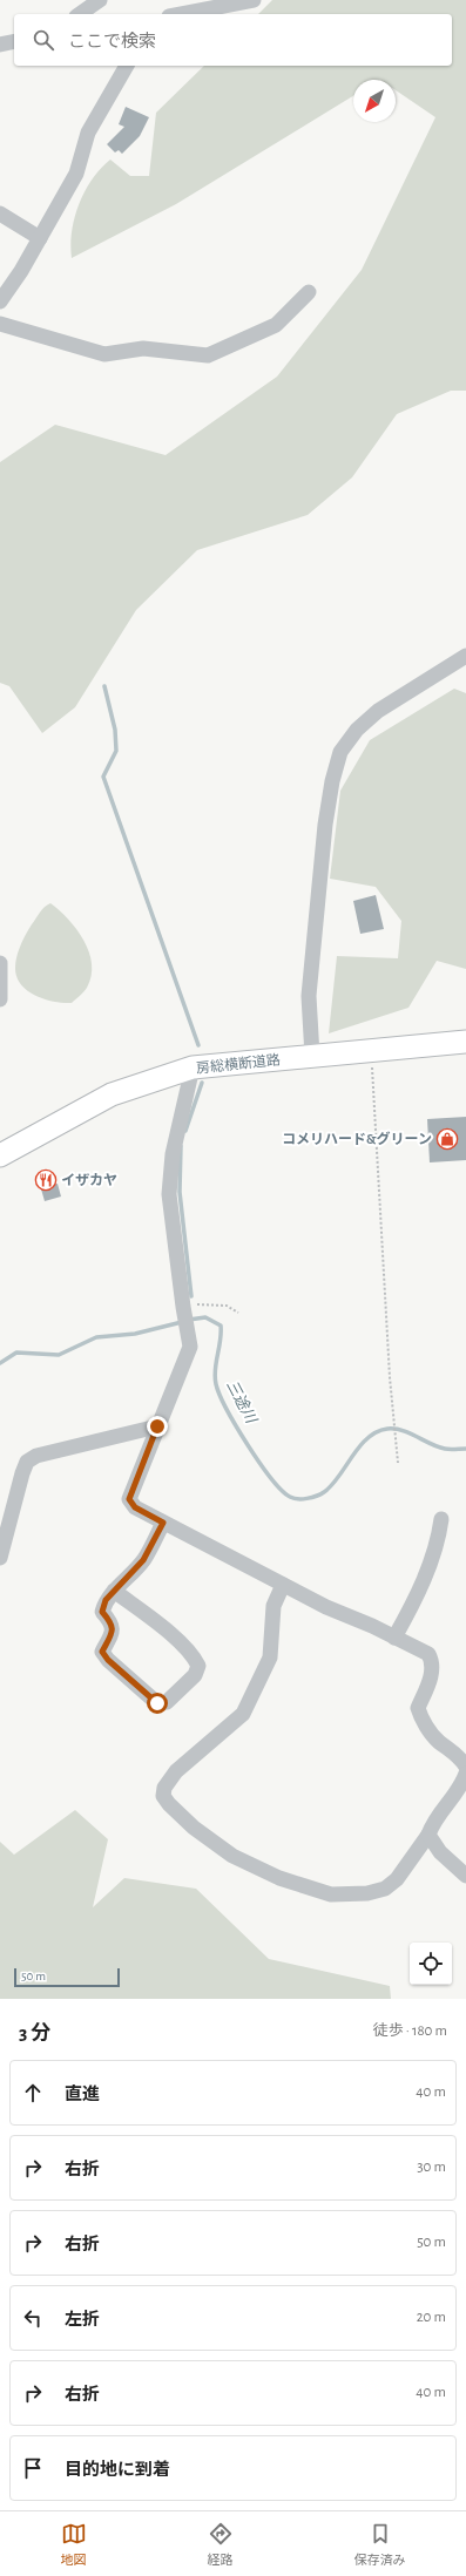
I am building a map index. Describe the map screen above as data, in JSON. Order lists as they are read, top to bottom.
{
  "streets": {
    "highway": ["房総横断道路"]
  },
  "water": ["三途川"],
  "places": {
    "shop": ["コメリハード&グリーン"],
    "restaurant": ["イザカヤ"]
  },
  "scale_bar": "50 m",
  "north": "bottom left",
  "page": {
    "search": "ここで検索",
    "scale": "50 m",
    "heading": ["3 分", "徒歩 · 180 m"],
    "list": [
      ["直進", "40 m"],
      ["右折", "30 m"],
      ["右折", "50 m"],
      ["左折", "20 m"],
      ["右折", "40 m"],
      "目的地に到着"
    ],
    "nav": ["地図", "経路", "保存済み"]
  }
}
